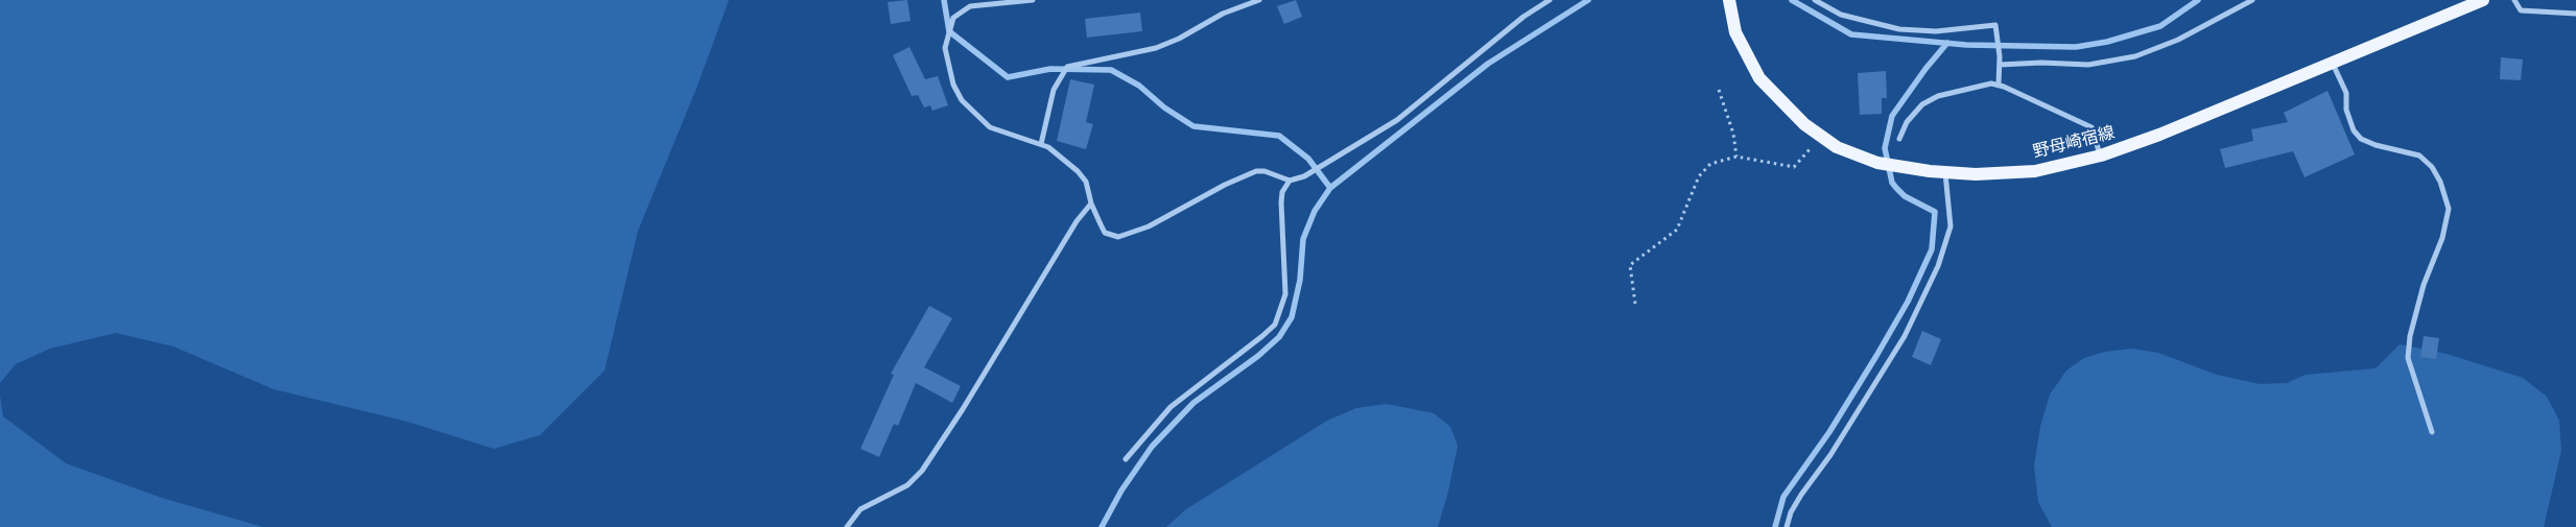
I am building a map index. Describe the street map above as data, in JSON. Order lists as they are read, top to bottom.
{
  "streets": {
    "main road": ["野母崎宿線"]
  }
}
